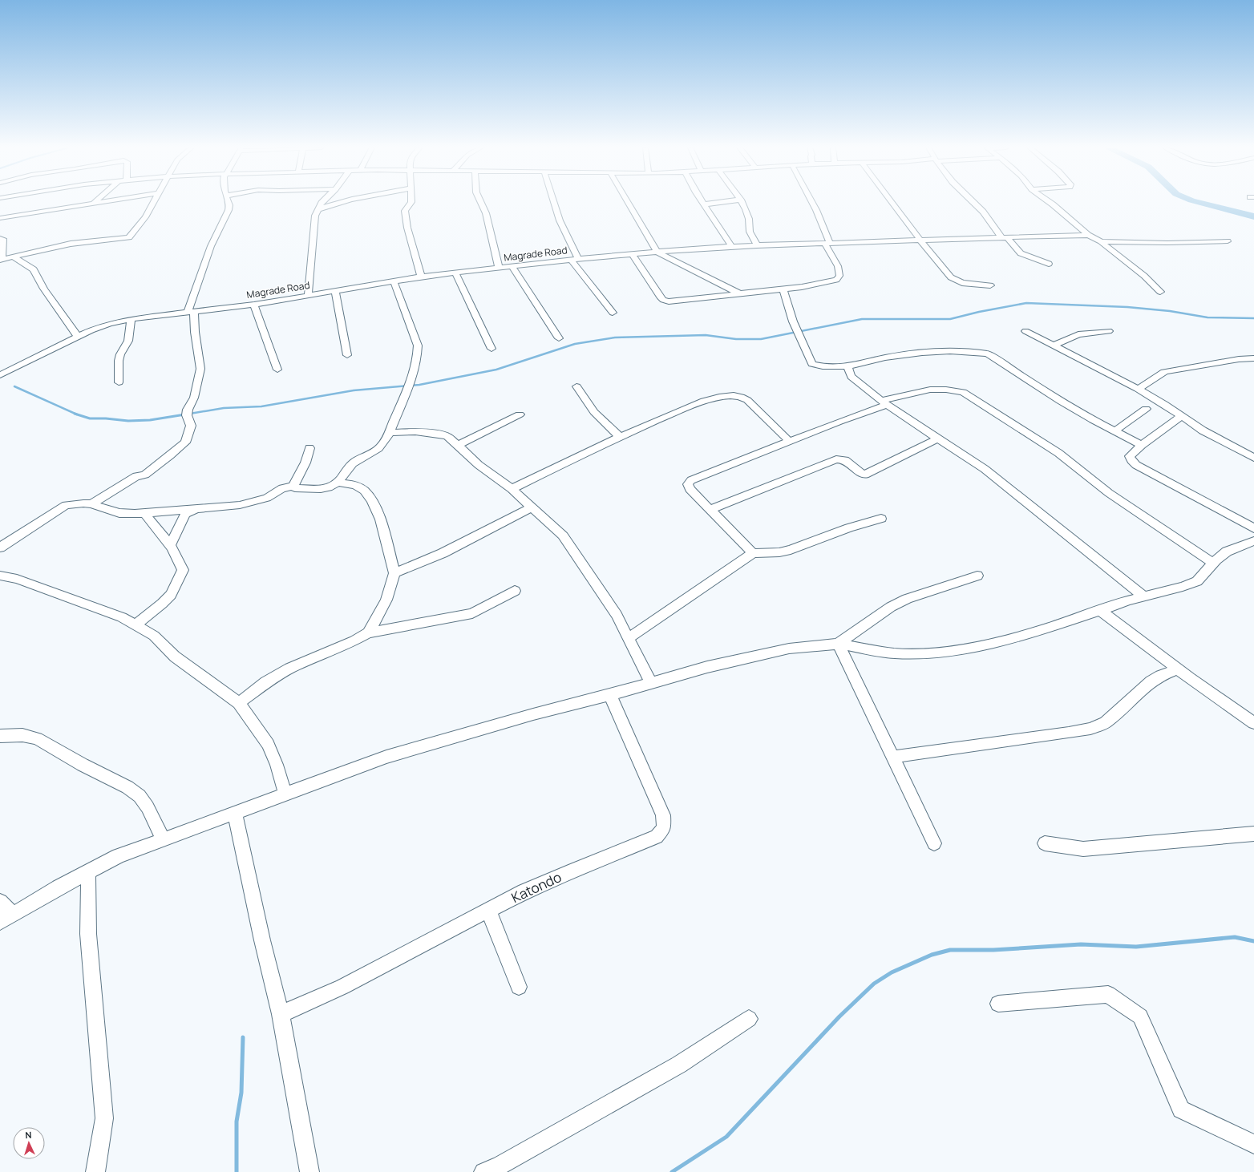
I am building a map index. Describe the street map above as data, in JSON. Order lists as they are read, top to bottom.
{
  "streets": {
    "street": ["Magrade Road", "Katondo"]
  },
  "north": "top"
}
